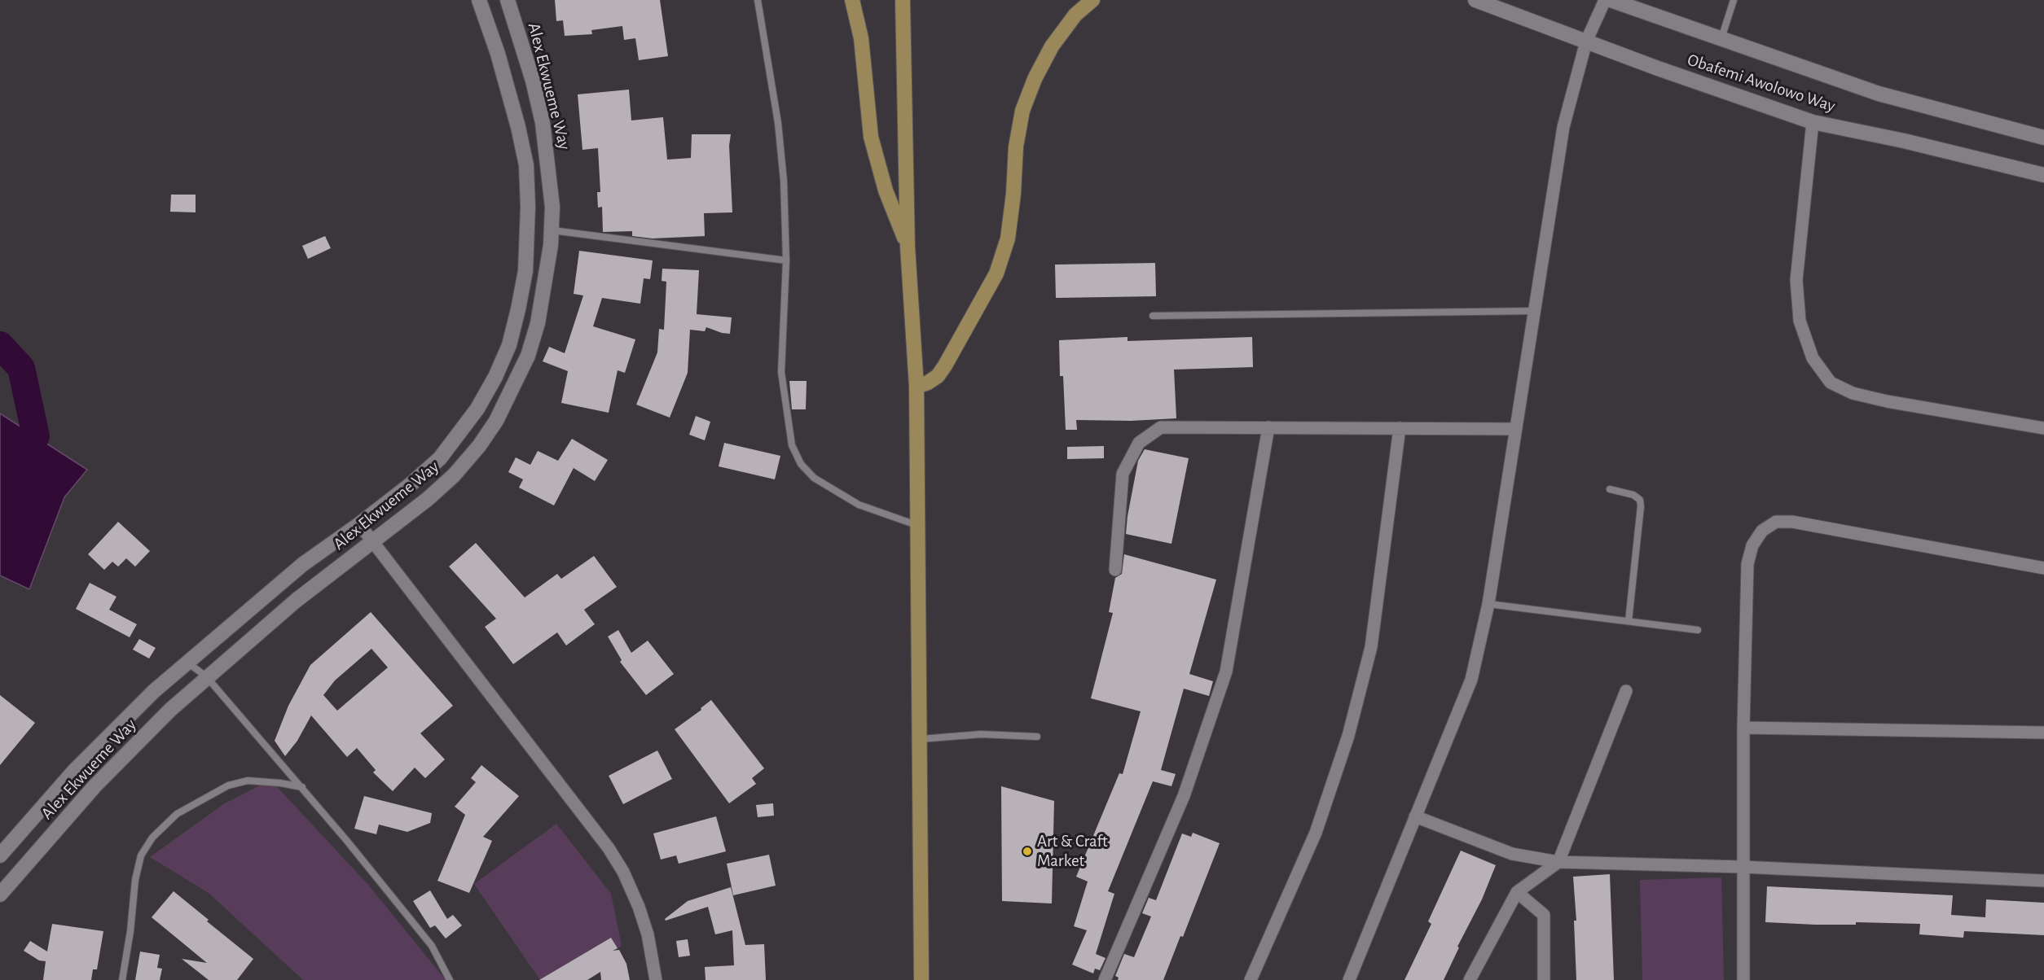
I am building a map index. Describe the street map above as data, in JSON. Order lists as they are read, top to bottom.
{
  "streets": {
    "street": ["Obafemi Awolowo Way", "Alex Ekwueme Way"]
  },
  "places": ["Art & Craft Market"]
}
